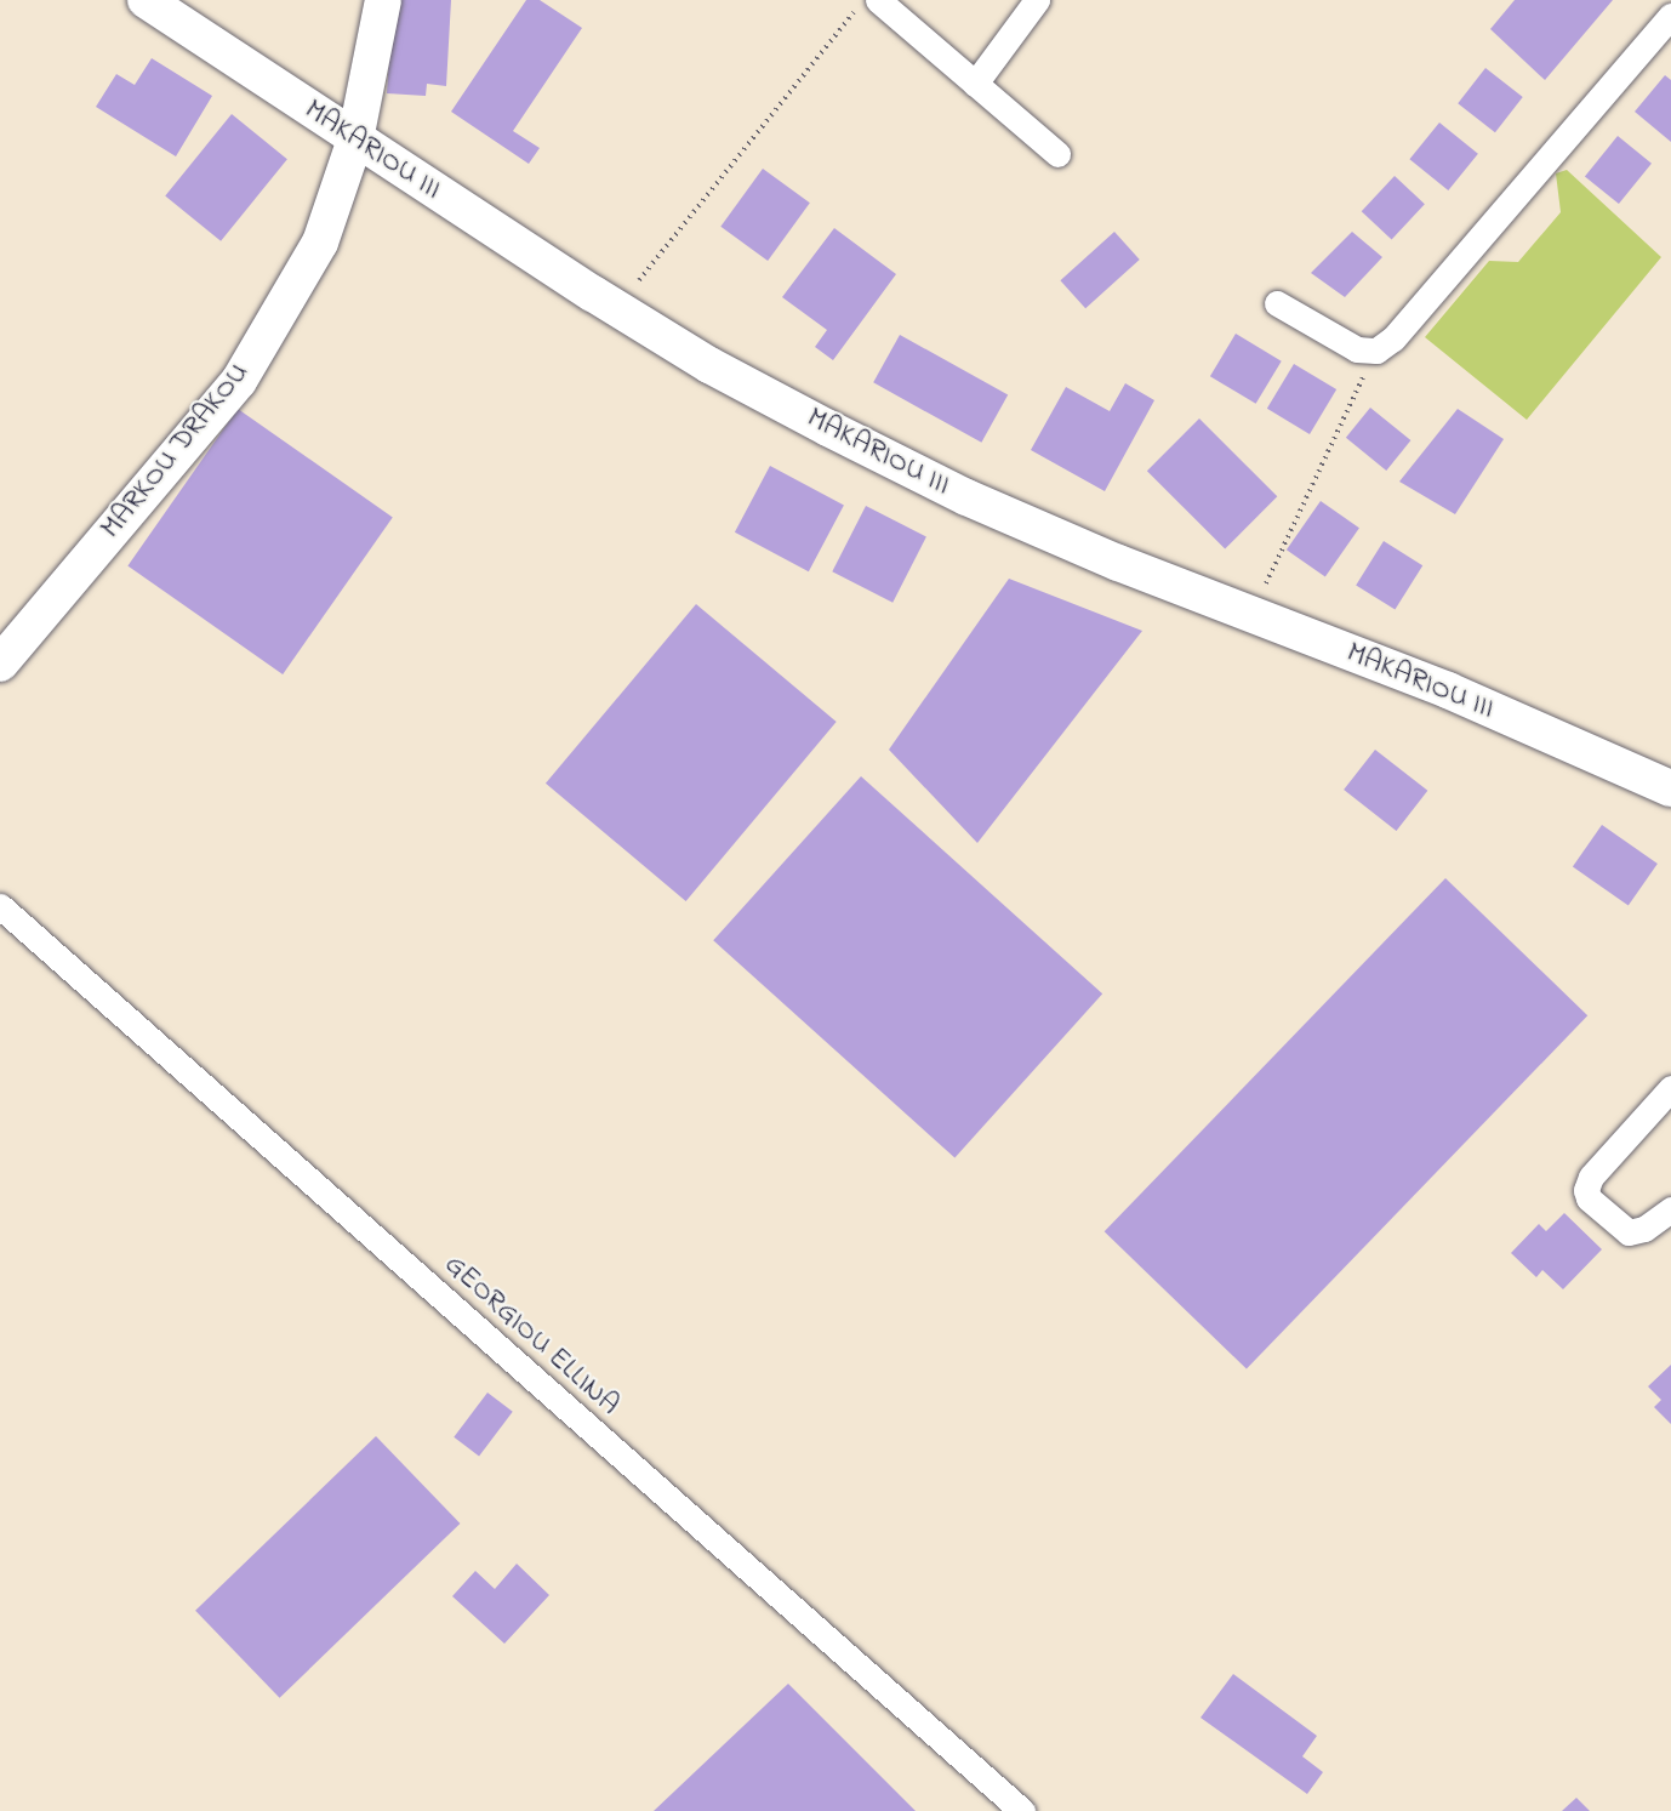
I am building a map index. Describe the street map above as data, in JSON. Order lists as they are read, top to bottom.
{
  "streets": {
    "main road": ["MAKARIOU III", "MARKOU DRAKOU"],
    "street": ["GEORGIOU ELLINA"]
  },
  "crossings": [
    ["MAKARIOU III", "MARKOU DRAKOU"]
  ]
}
